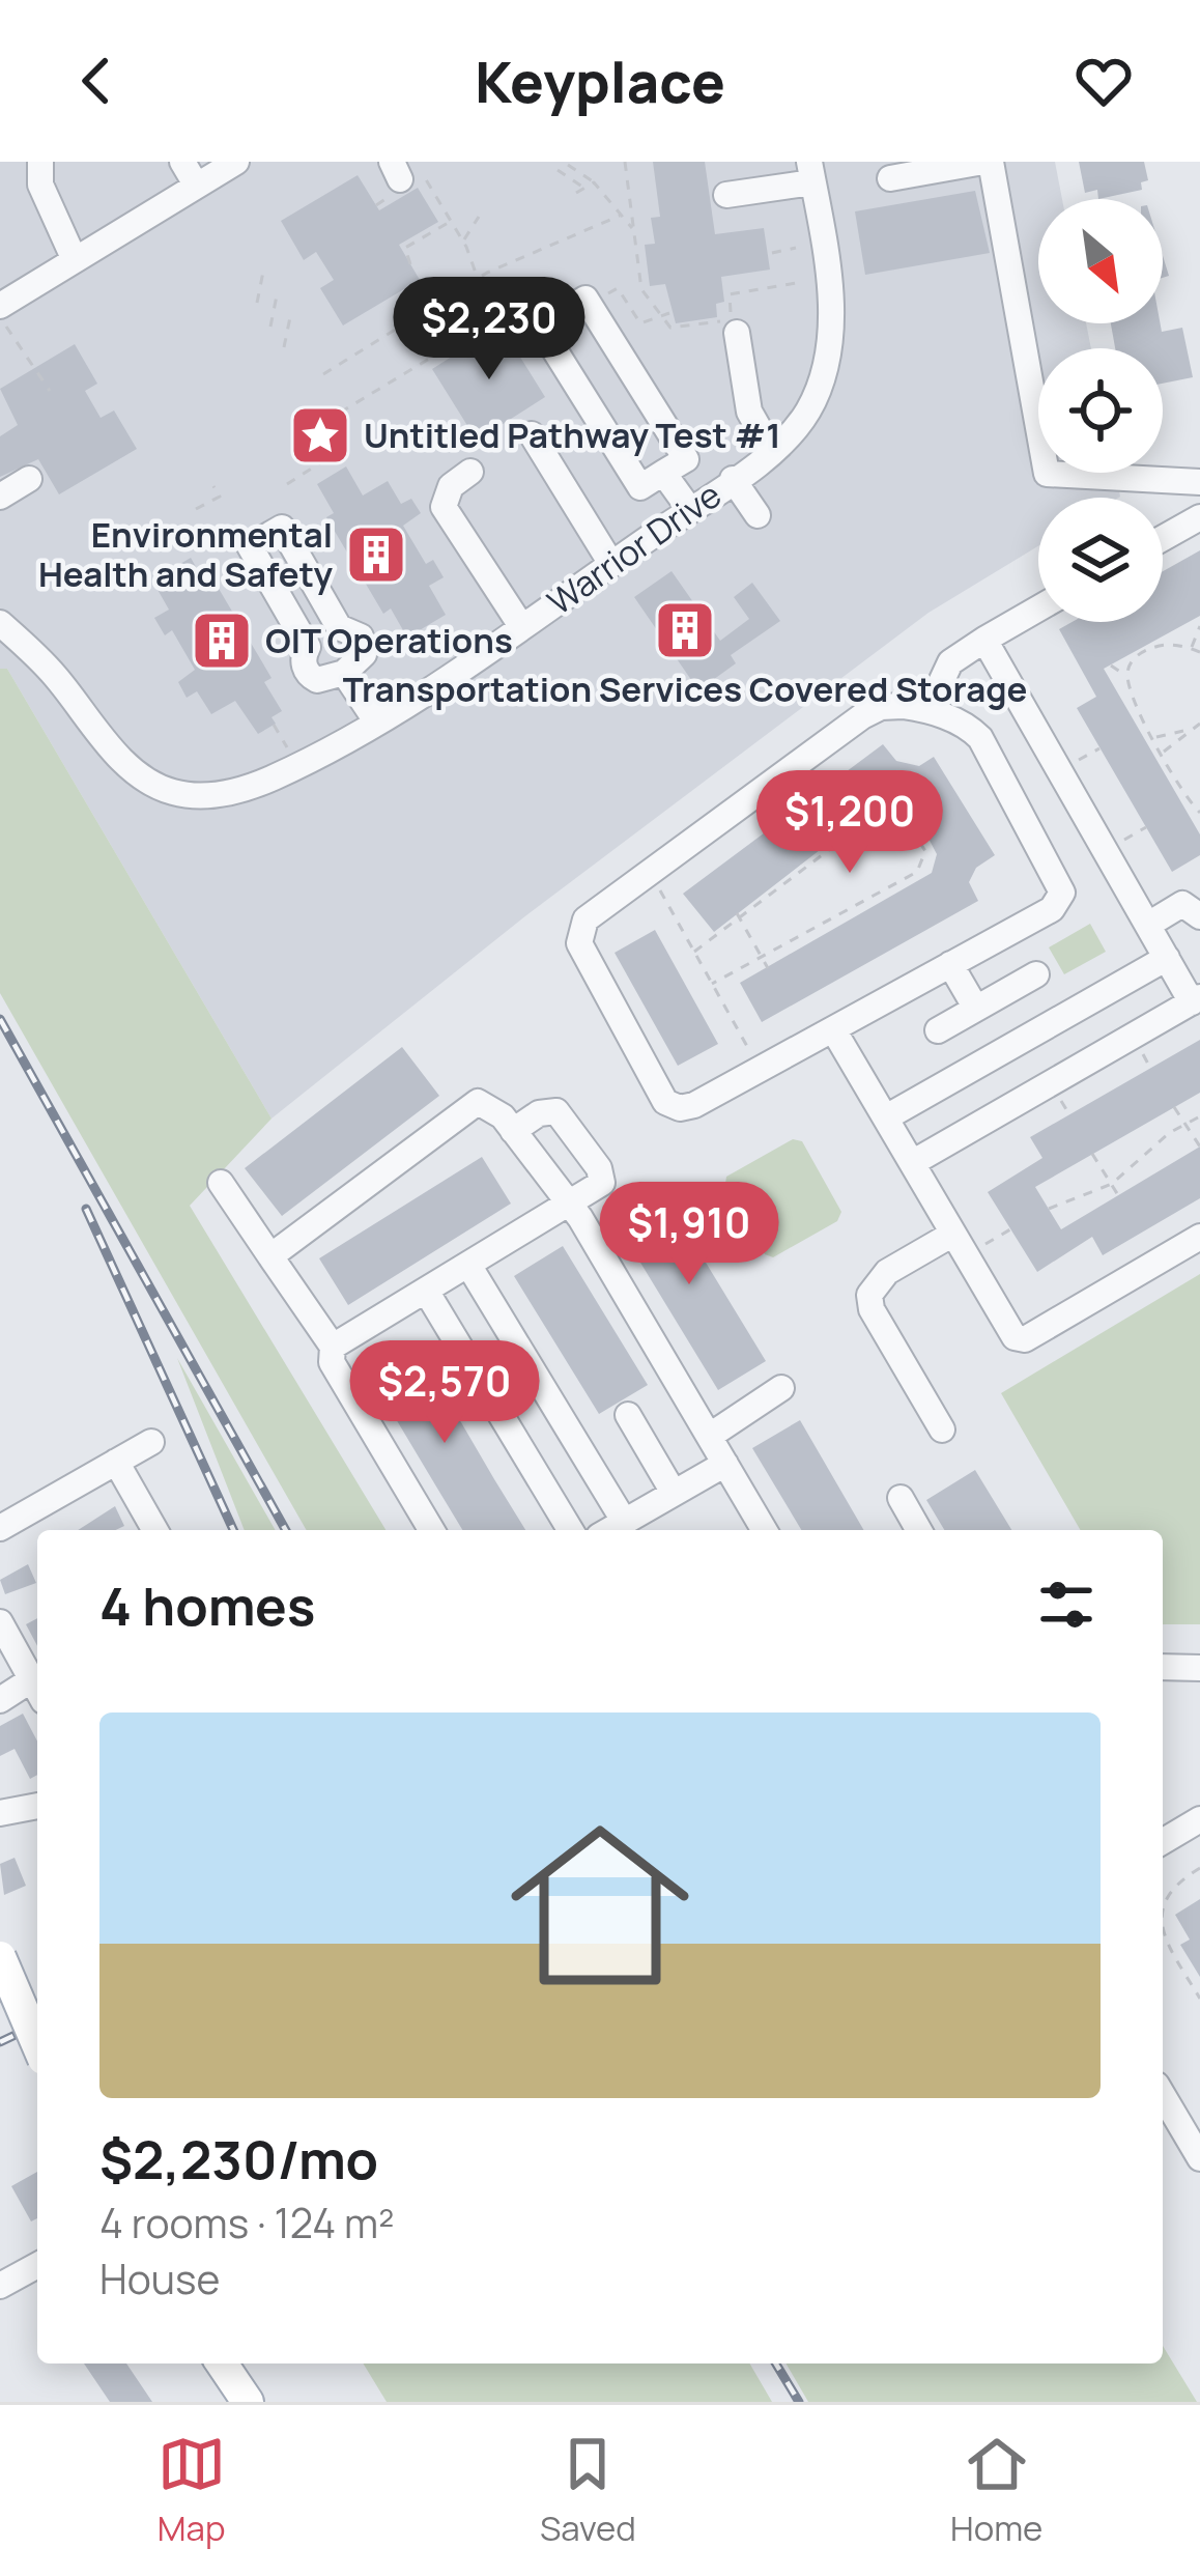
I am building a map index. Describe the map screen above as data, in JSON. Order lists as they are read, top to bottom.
{
  "streets": {
    "street": ["Warrior Drive"]
  },
  "places": {
    "place": ["Untitled Pathway Test #1"],
    "building": ["Environmental Health and Safety", "Transportation Services Covered Storage", "OIT Operations"]
  },
  "north": "bottom right",
  "page": {
    "header": "Keyplace",
    "price": [
      "$2,230",
      "$1,200",
      "$1,910",
      "$2,570"
    ],
    "heading": "4 homes",
    "list": [
      {
        "name": "$2,230/mo",
        "note": "4 rooms · 124 m² · House"
      }
    ],
    "tabs": ["Map", "Saved", "Home"]
  }
}
